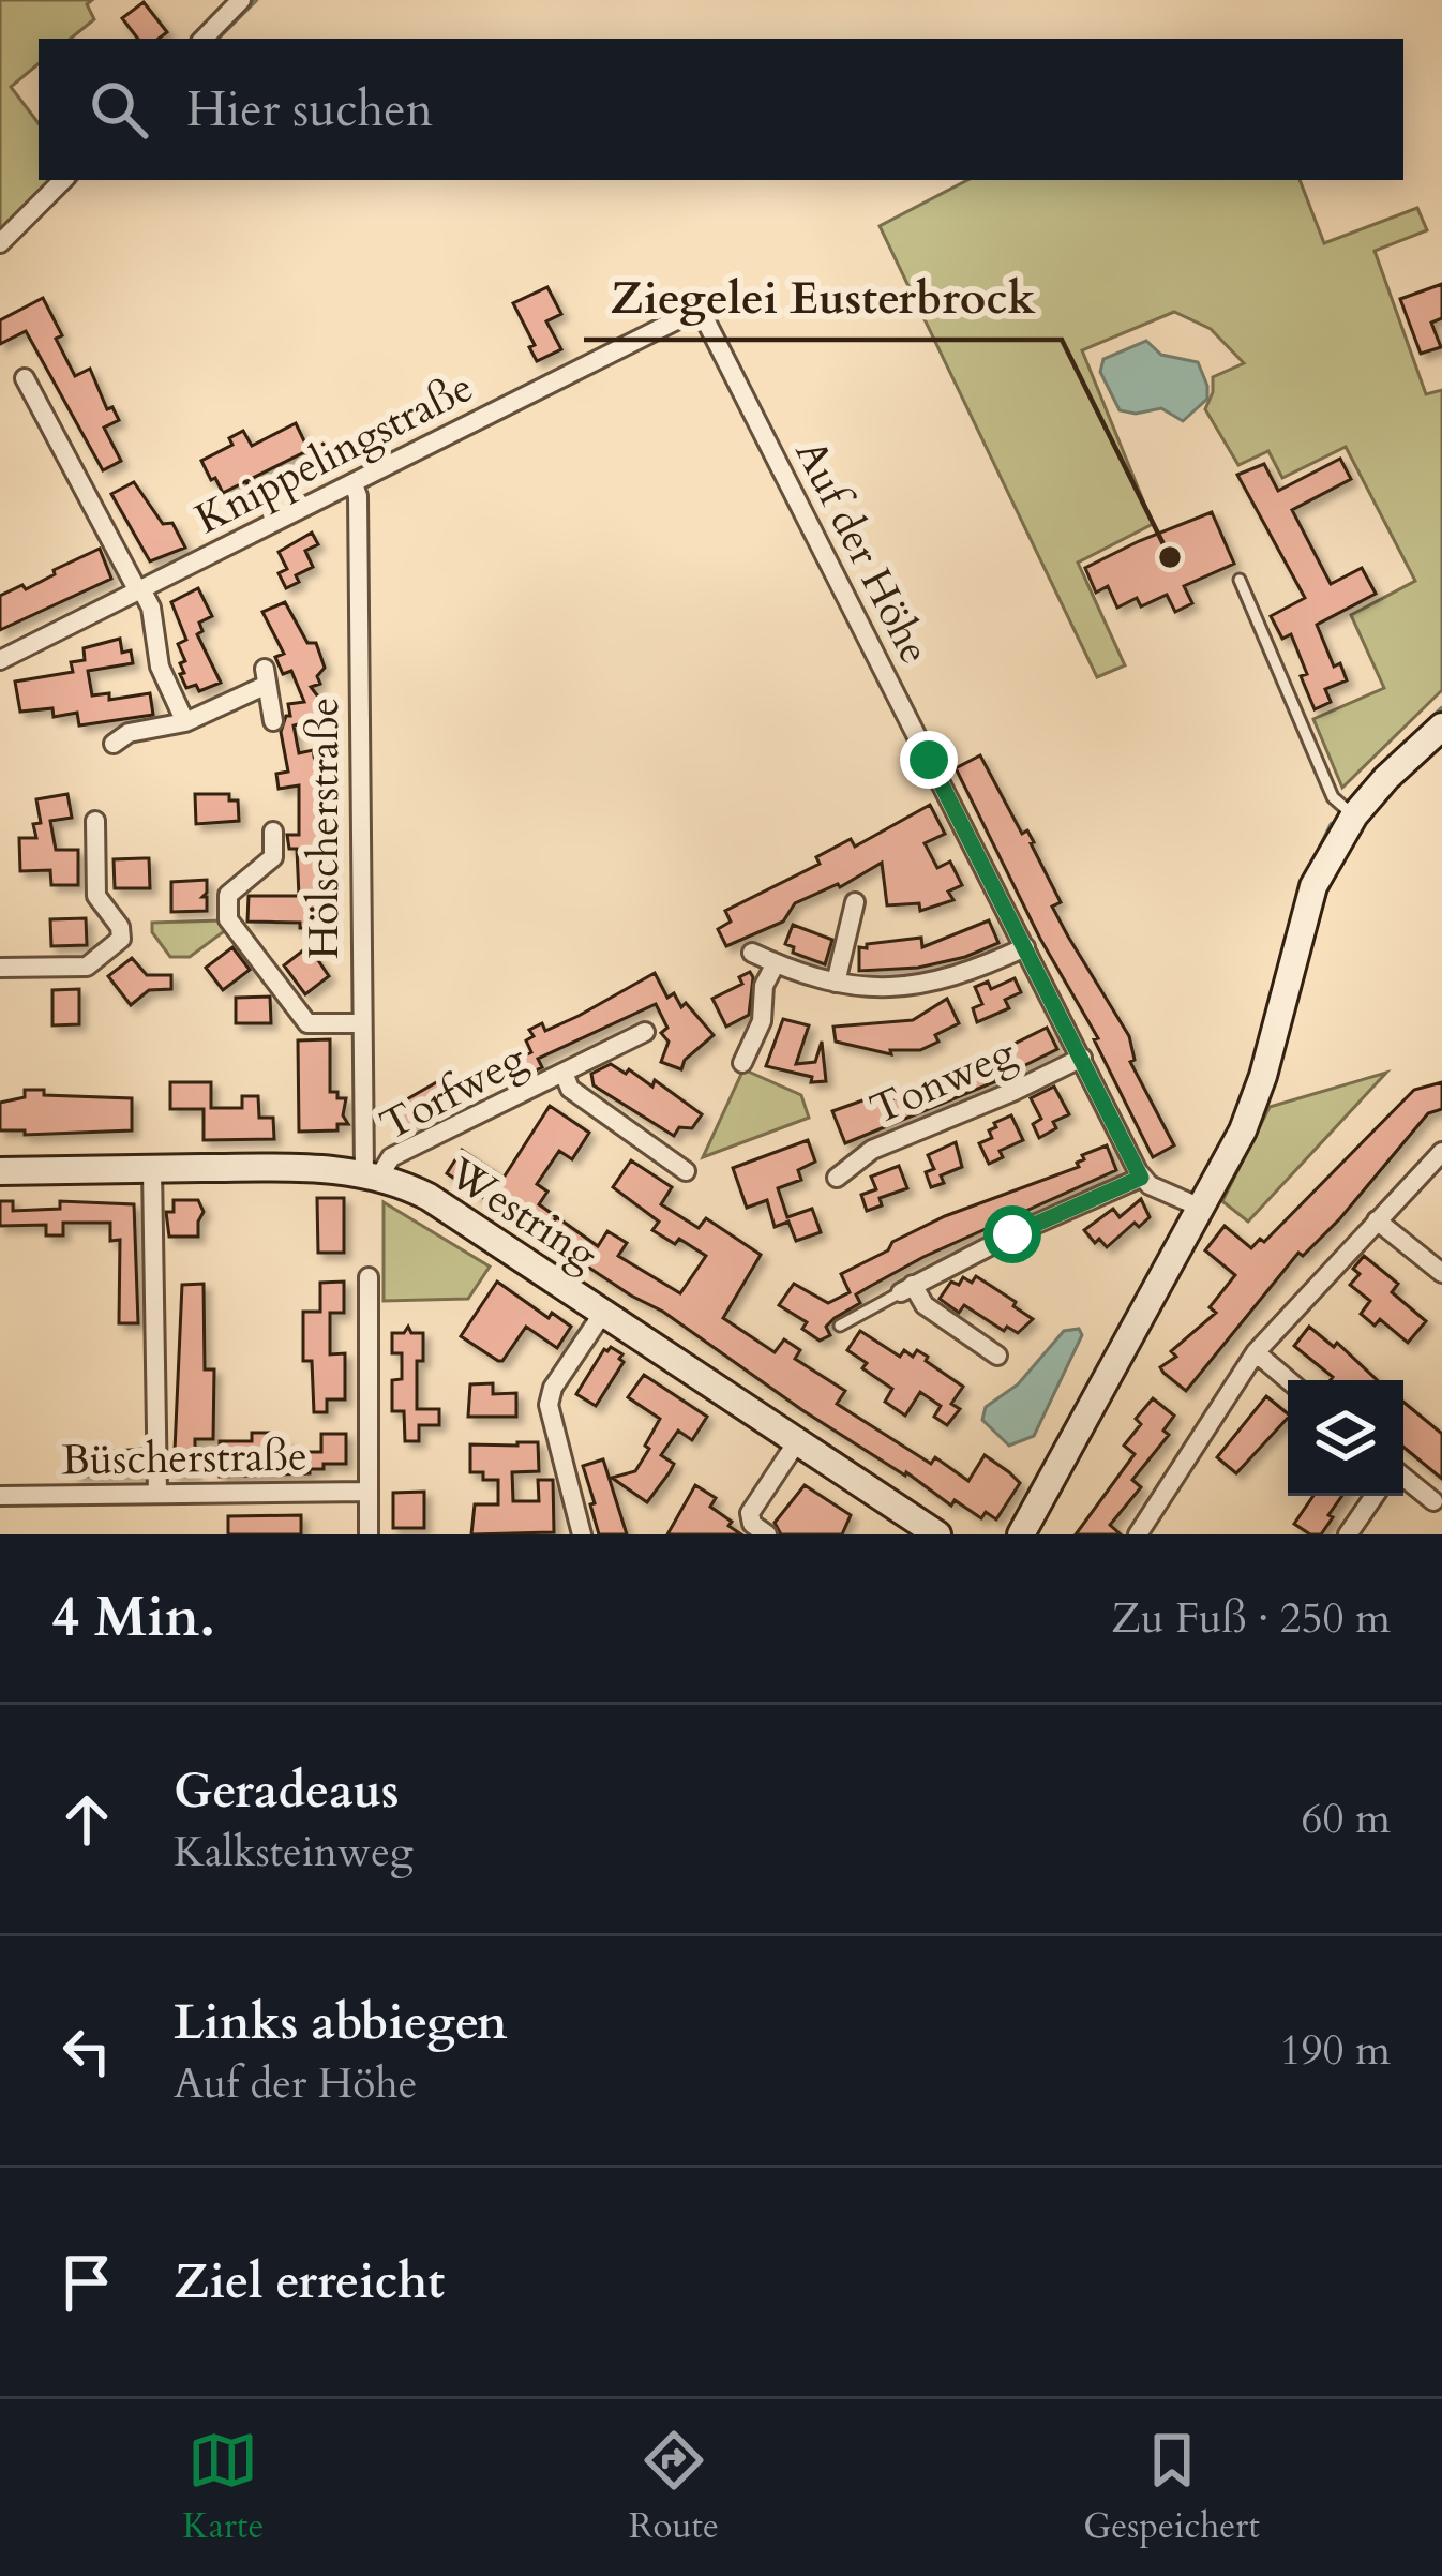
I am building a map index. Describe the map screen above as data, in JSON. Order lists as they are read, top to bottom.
{
  "streets": {
    "main road": ["Westring"],
    "street": [
      "Knippelingstraße",
      "Auf der Höhe",
      "Hölscherstraße",
      "Tonweg",
      "Torfweg",
      "Büscherstraße"
    ]
  },
  "crossings": [
    ["Knippelingstraße", "Auf der Höhe"],
    ["Knippelingstraße", "Hölscherstraße"],
    ["Auf der Höhe", "Tonweg"],
    ["Hölscherstraße", "Torfweg"],
    ["Hölscherstraße", "Westring"],
    ["Torfweg", "Westring"]
  ],
  "places": ["Ziegelei Eusterbrock"],
  "page": {
    "search": "Hier suchen",
    "heading": ["4 Min.", "Zu Fuß · 250 m"],
    "list": [
      ["Geradeaus", "Kalksteinweg", "60 m"],
      ["Links abbiegen", "Auf der Höhe", "190 m"],
      "Ziel erreicht"
    ],
    "nav": ["Karte", "Route", "Gespeichert"]
  }
}
